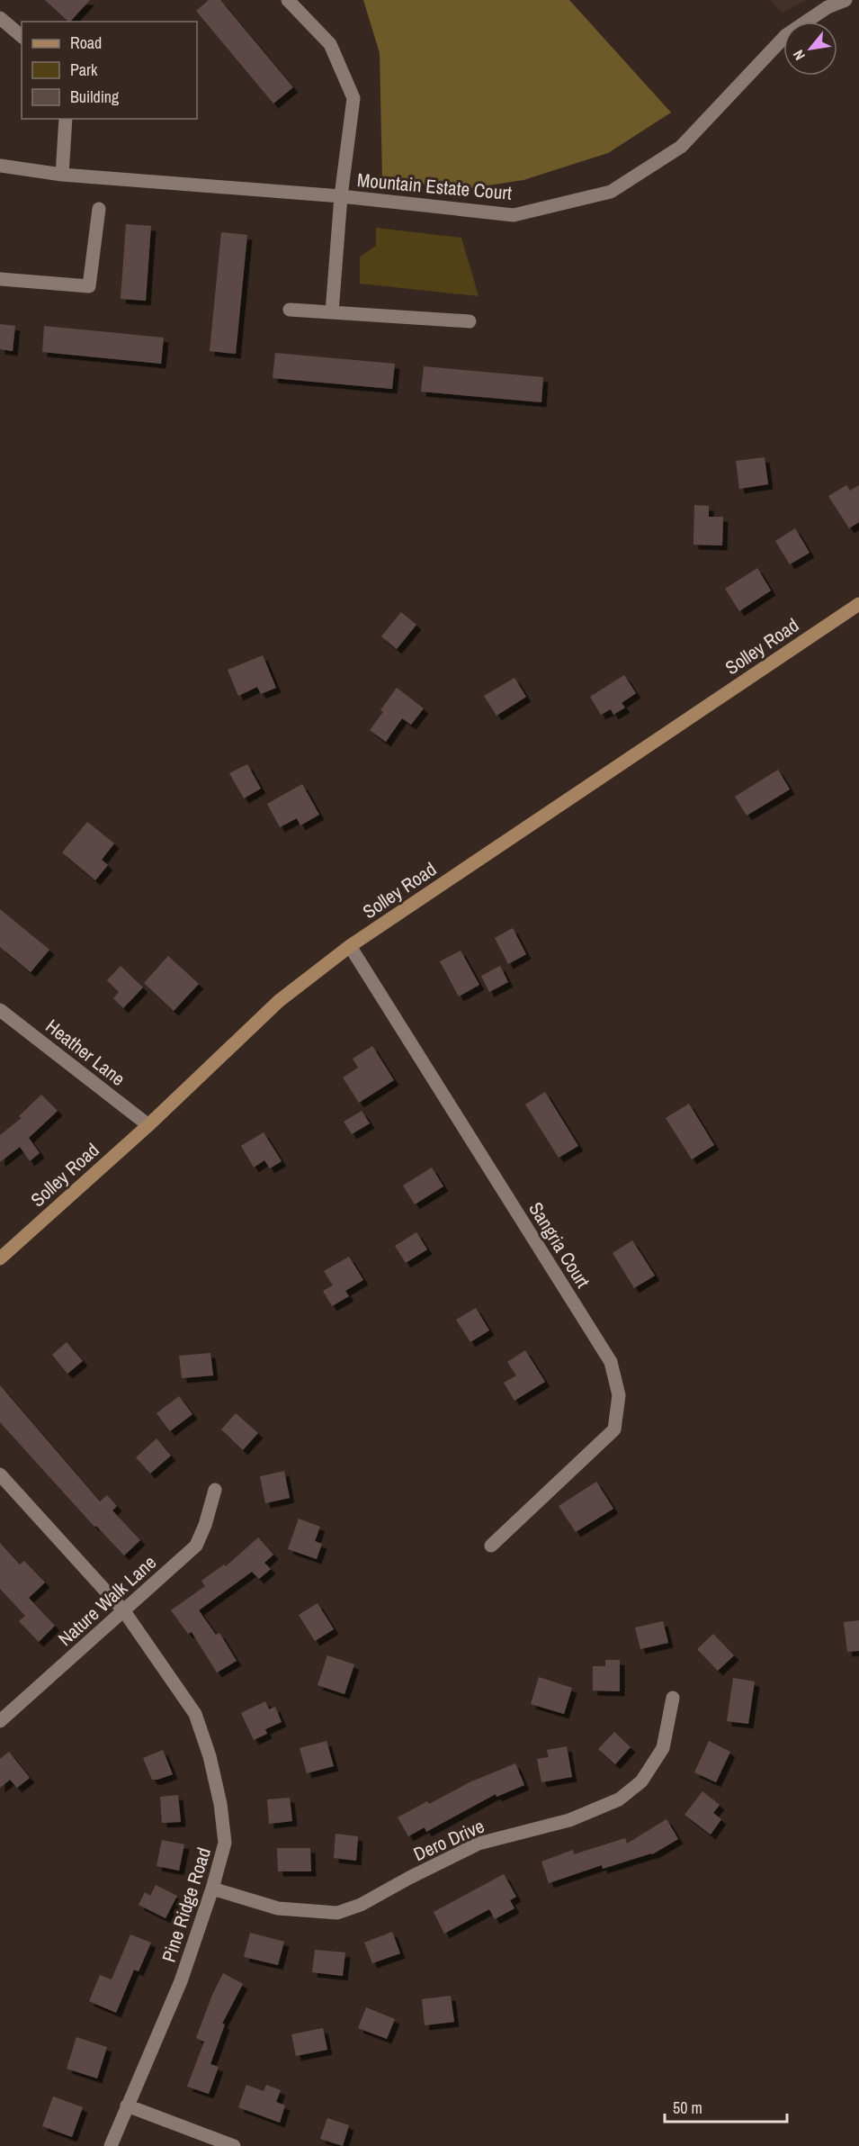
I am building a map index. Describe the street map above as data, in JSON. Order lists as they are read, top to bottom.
{
  "streets": {
    "main road": ["Solley Road"],
    "street": [
      "Mountain Estate Court",
      "Heather Lane",
      "Sangria Court",
      "Nature Walk Lane",
      "Dero Drive",
      "Pine Ridge Road"
    ]
  },
  "crossings": [
    ["Solley Road", "Heather Lane"],
    ["Solley Road", "Sangria Court"],
    ["Nature Walk Lane", "Pine Ridge Road"],
    ["Dero Drive", "Pine Ridge Road"]
  ],
  "legend": ["Road", "Park", "Building"],
  "scale_bar": "50 m",
  "north": "bottom left"
}
